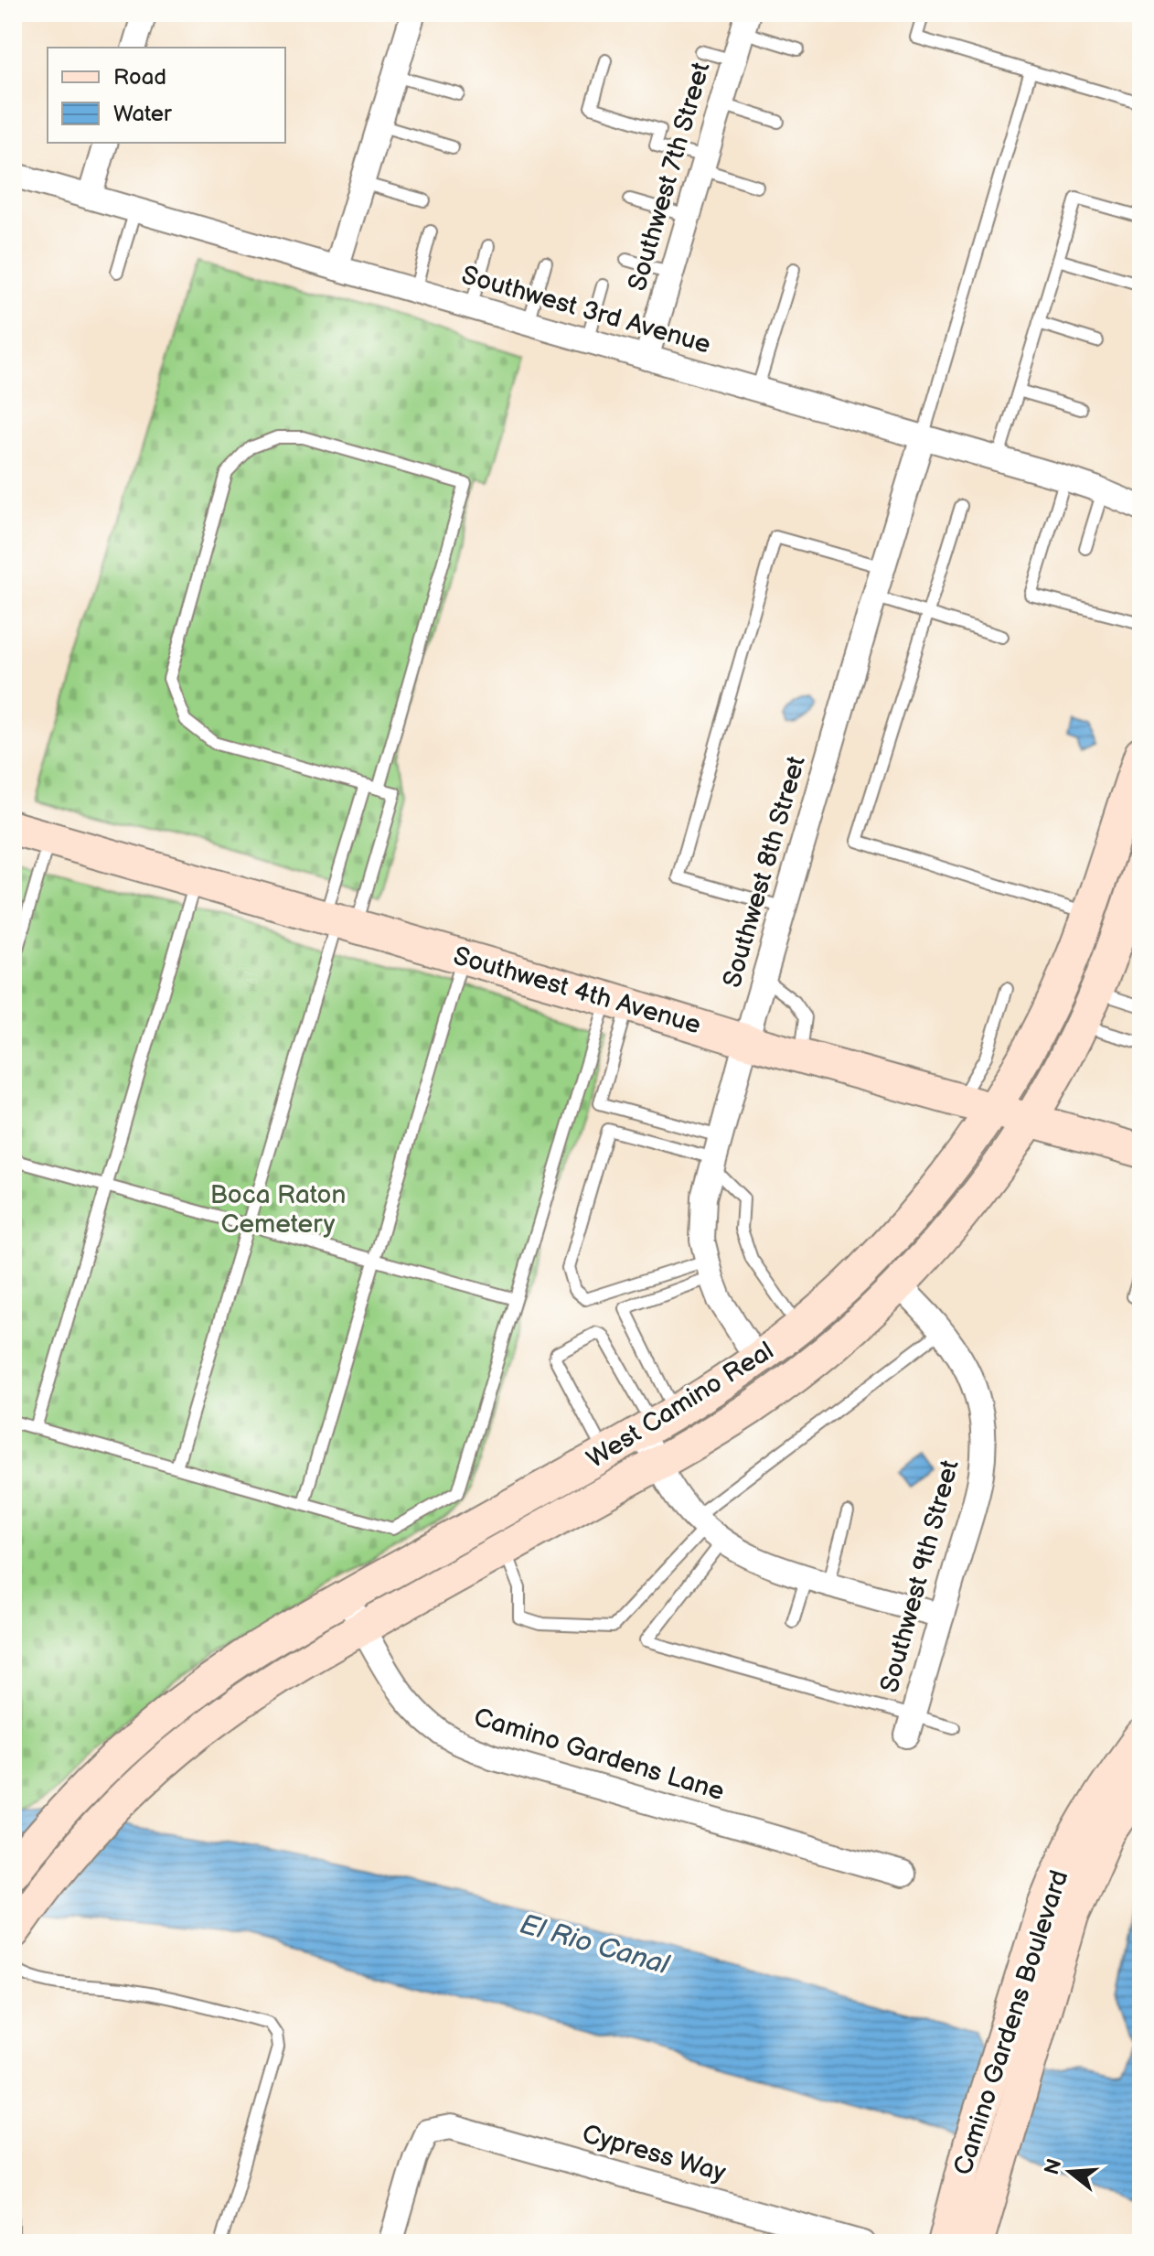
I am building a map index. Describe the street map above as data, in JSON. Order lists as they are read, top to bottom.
{
  "streets": {
    "street": [
      "Southwest 7th Street",
      "Southwest 3rd Avenue",
      "Southwest 8th Street",
      "Southwest 4th Avenue",
      "West Camino Real",
      "Southwest 9th Street",
      "Camino Gardens Lane",
      "Camino Gardens Boulevard",
      "Cypress Way"
    ]
  },
  "crossings": [
    ["Southwest 7th Street", "Southwest 3rd Avenue"],
    ["Southwest 3rd Avenue", "Southwest 8th Street"],
    ["Southwest 8th Street", "Southwest 4th Avenue"],
    ["Southwest 8th Street", "West Camino Real"],
    ["Southwest 4th Avenue", "West Camino Real"],
    ["West Camino Real", "Southwest 9th Street"],
    ["West Camino Real", "Camino Gardens Lane"]
  ],
  "water": ["El Rio Canal"],
  "parks": ["Boca Raton Cemetery"],
  "legend": ["Road", "Water"],
  "north": "left"
}
